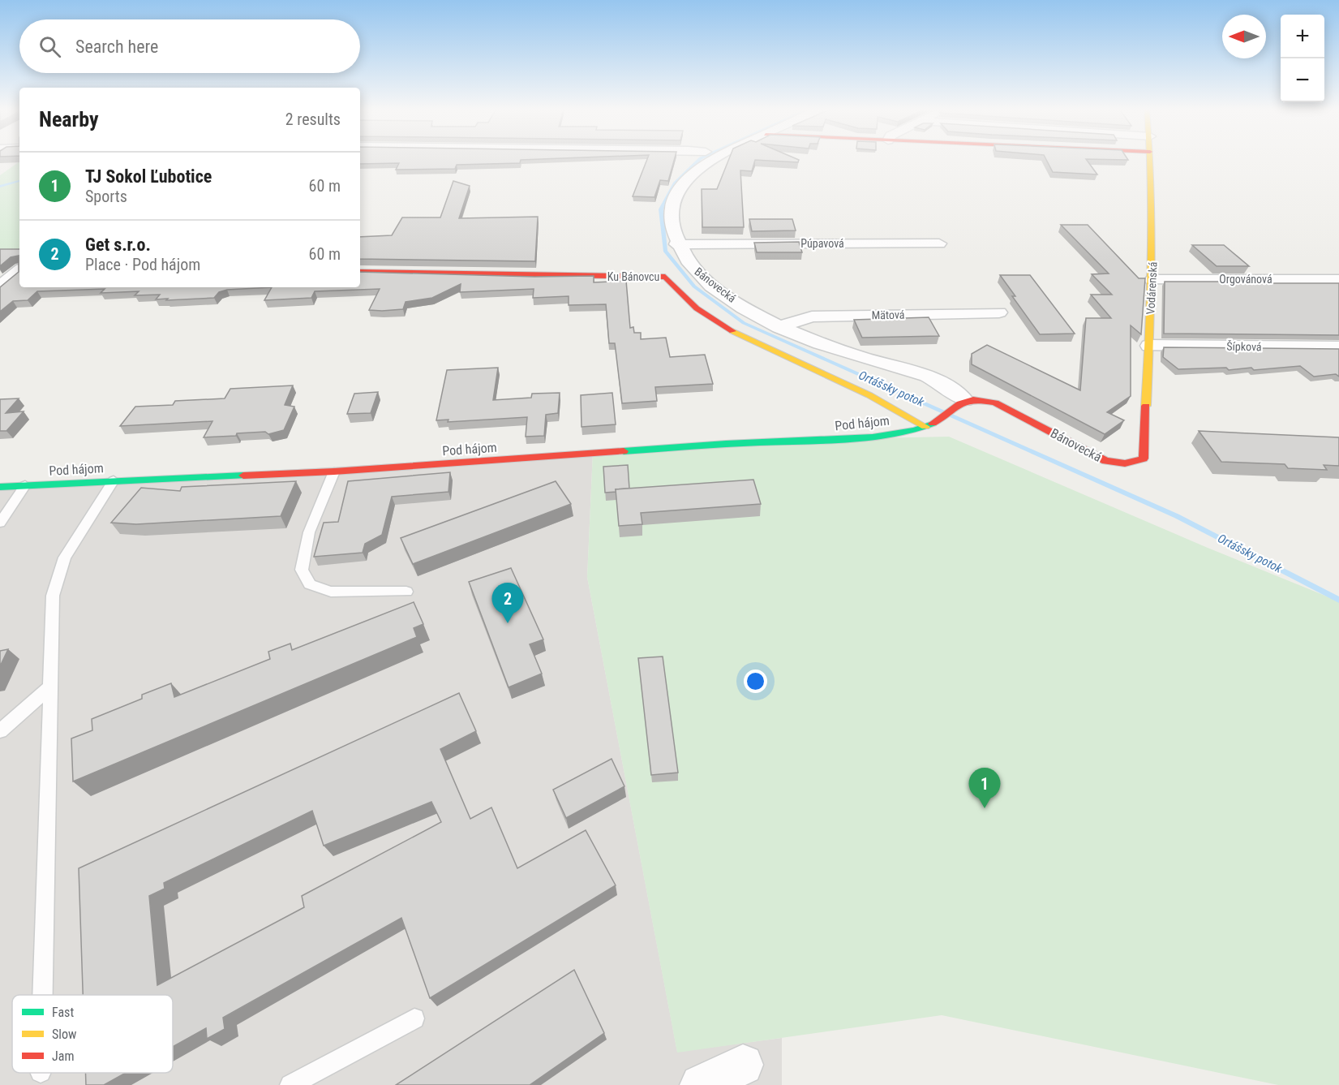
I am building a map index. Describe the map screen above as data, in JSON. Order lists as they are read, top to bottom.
{
  "streets": {
    "street": [
      "Púpavová",
      "Ku Bánovcu",
      "Orgovánová",
      "Bánovecká",
      "Vodárenská",
      "Mätová",
      "Šípková",
      "Pod hájom"
    ]
  },
  "crossings": [
    ["Púpavová", "Bánovecká"],
    ["Ku Bánovcu", "Pod hájom"],
    ["Orgovánová", "Vodárenská"],
    ["Bánovecká", "Vodárenská"],
    ["Bánovecká", "Mätová"],
    ["Bánovecká", "Pod hájom"],
    ["Vodárenská", "Šípková"]
  ],
  "water": ["Ortášsky potok"],
  "legend": ["Fast", "Slow", "Jam"],
  "north": "left",
  "page": {
    "map_buttons": ["+", "−"],
    "search": "Search here",
    "heading": ["Nearby", "2 results"],
    "list": [
      {
        "mark": "1",
        "name": "TJ Sokol Ľubotice",
        "note": "Sports",
        "value": "60 m"
      },
      {
        "mark": "2",
        "name": "Get s.r.o.",
        "note": "Place · Pod hájom",
        "value": "60 m"
      }
    ],
    "pins": ["2", "1"]
  }
}
